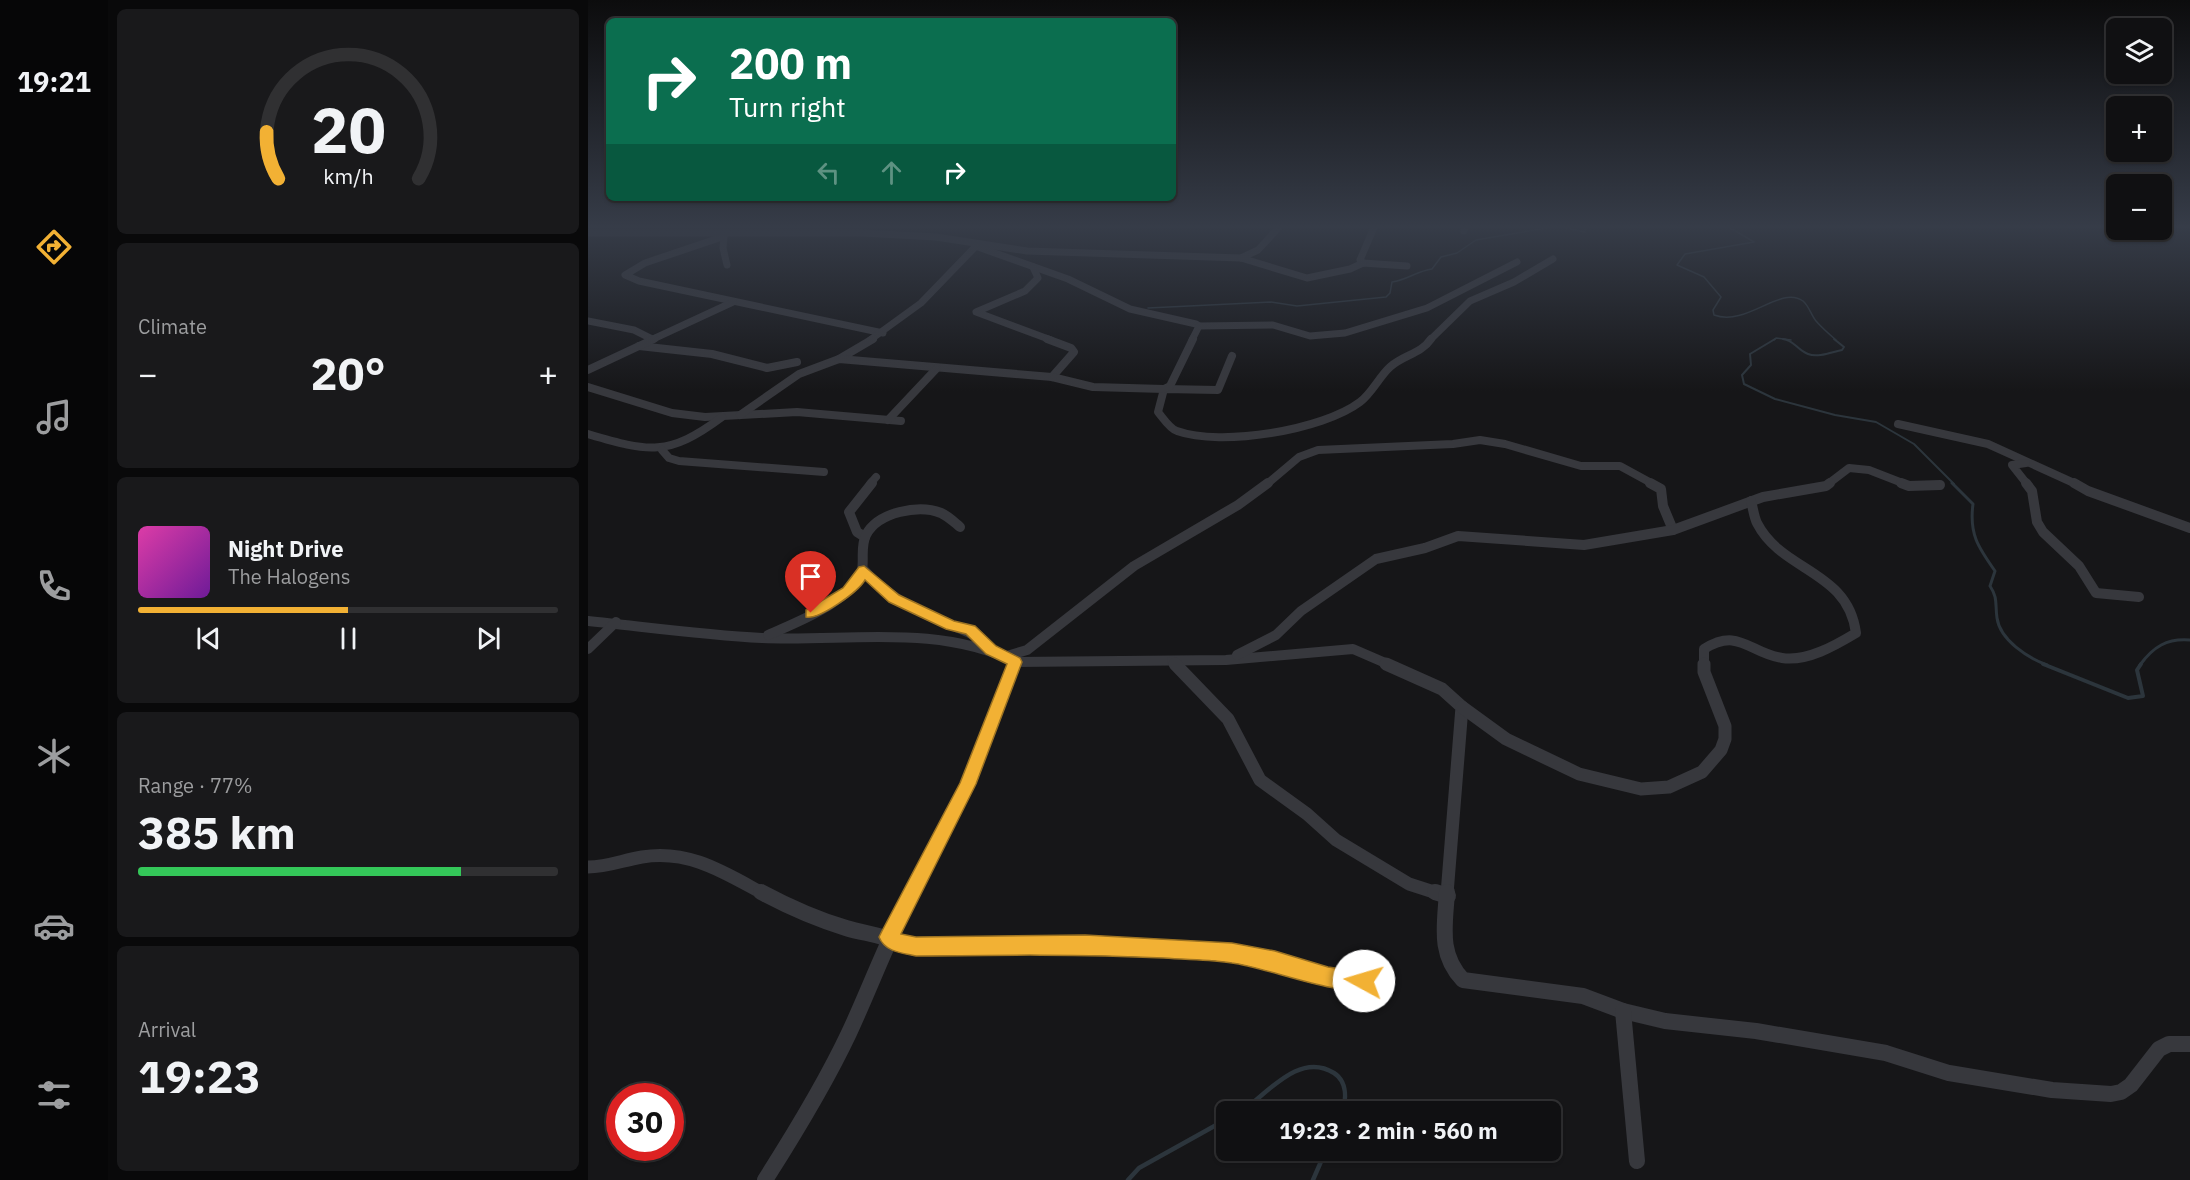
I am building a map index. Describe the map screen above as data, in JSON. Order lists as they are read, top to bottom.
{
  "page": {
    "tabs": "19:21",
    "map_buttons": ["+", "−"],
    "turn": ["200 m", "Turn right"],
    "tile": [
      "Climate",
      ["Range · 77%", "385 km"],
      ["Arrival", "19:23"]
    ],
    "heat": ["−", "20°", "+"],
    "song": ["Night Drive", "The Halogens"],
    "limit": "30",
    "trip": "19:23 · 2 min · 560 m",
    "gauge": ["20", "km/h"]
  }
}
